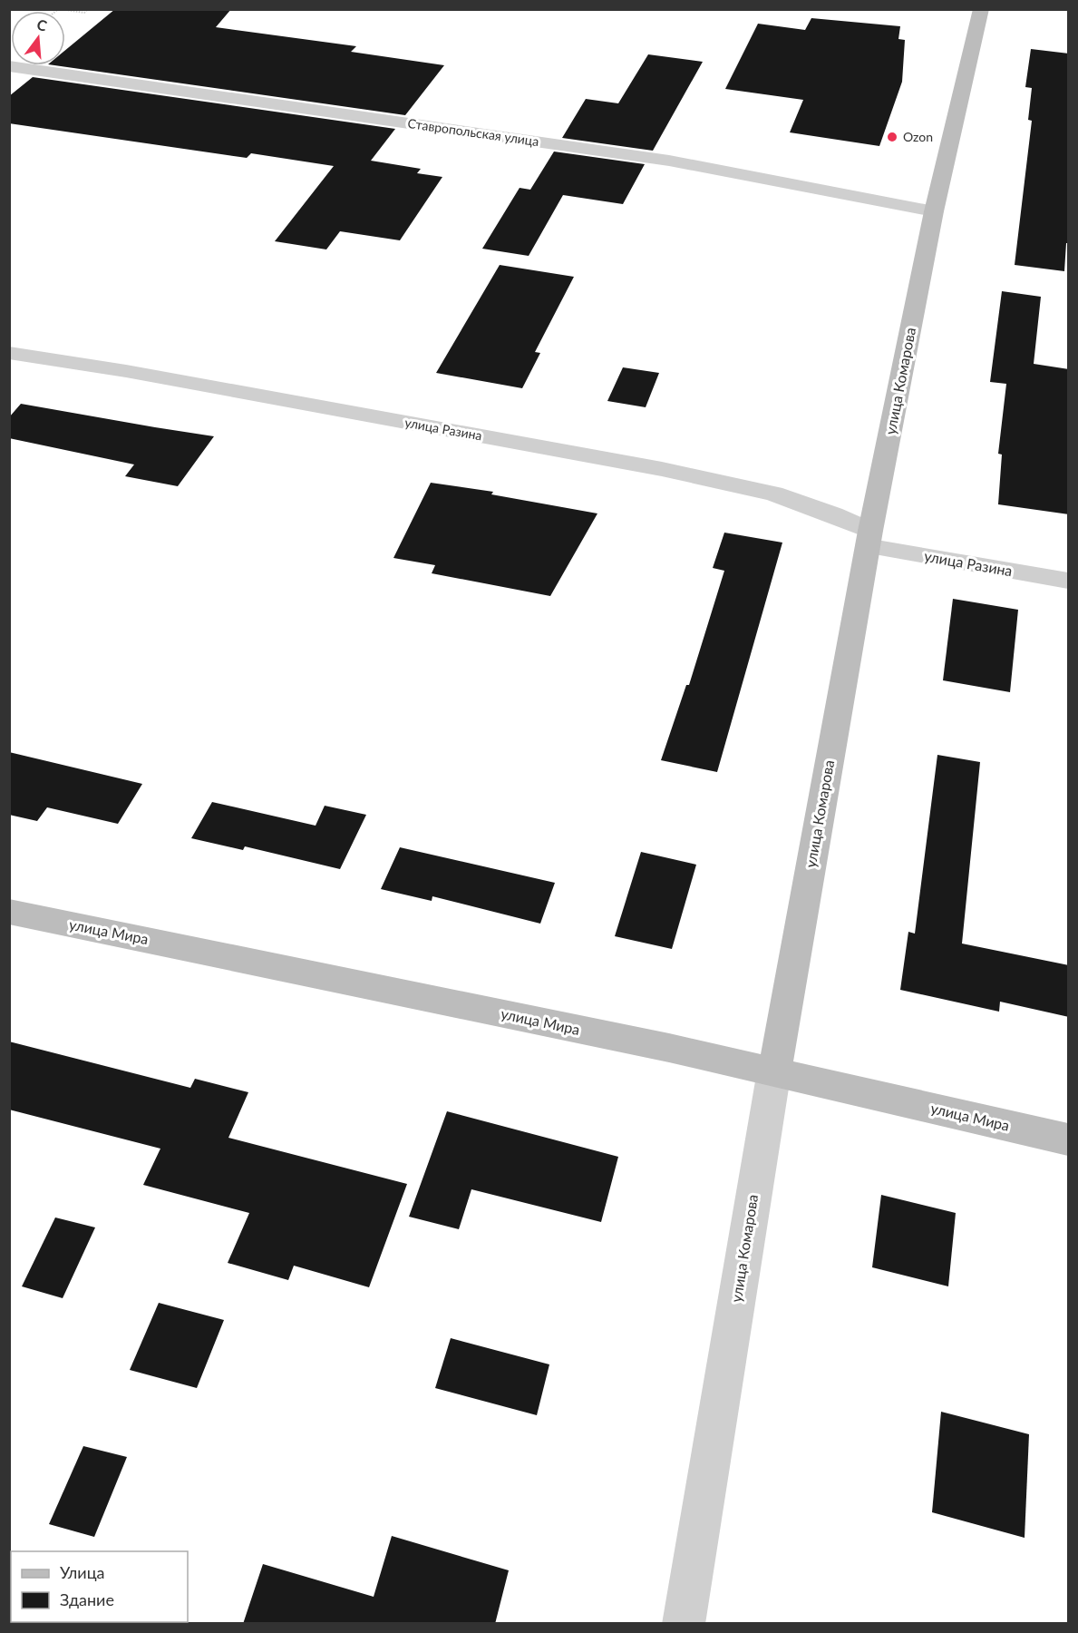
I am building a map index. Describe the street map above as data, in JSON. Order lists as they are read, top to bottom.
{
  "streets": {
    "main road": ["улица Комарова", "улица Мира"],
    "street": ["Ставропольская улица", "улица Разина"]
  },
  "crossings": [
    ["Ставропольская улица", "улица Комарова"],
    ["улица Комарова", "улица Разина"],
    ["улица Комарова", "улица Мира"]
  ],
  "places": ["Ozon"],
  "legend": ["Улица", "Здание"],
  "north": "top"
}
